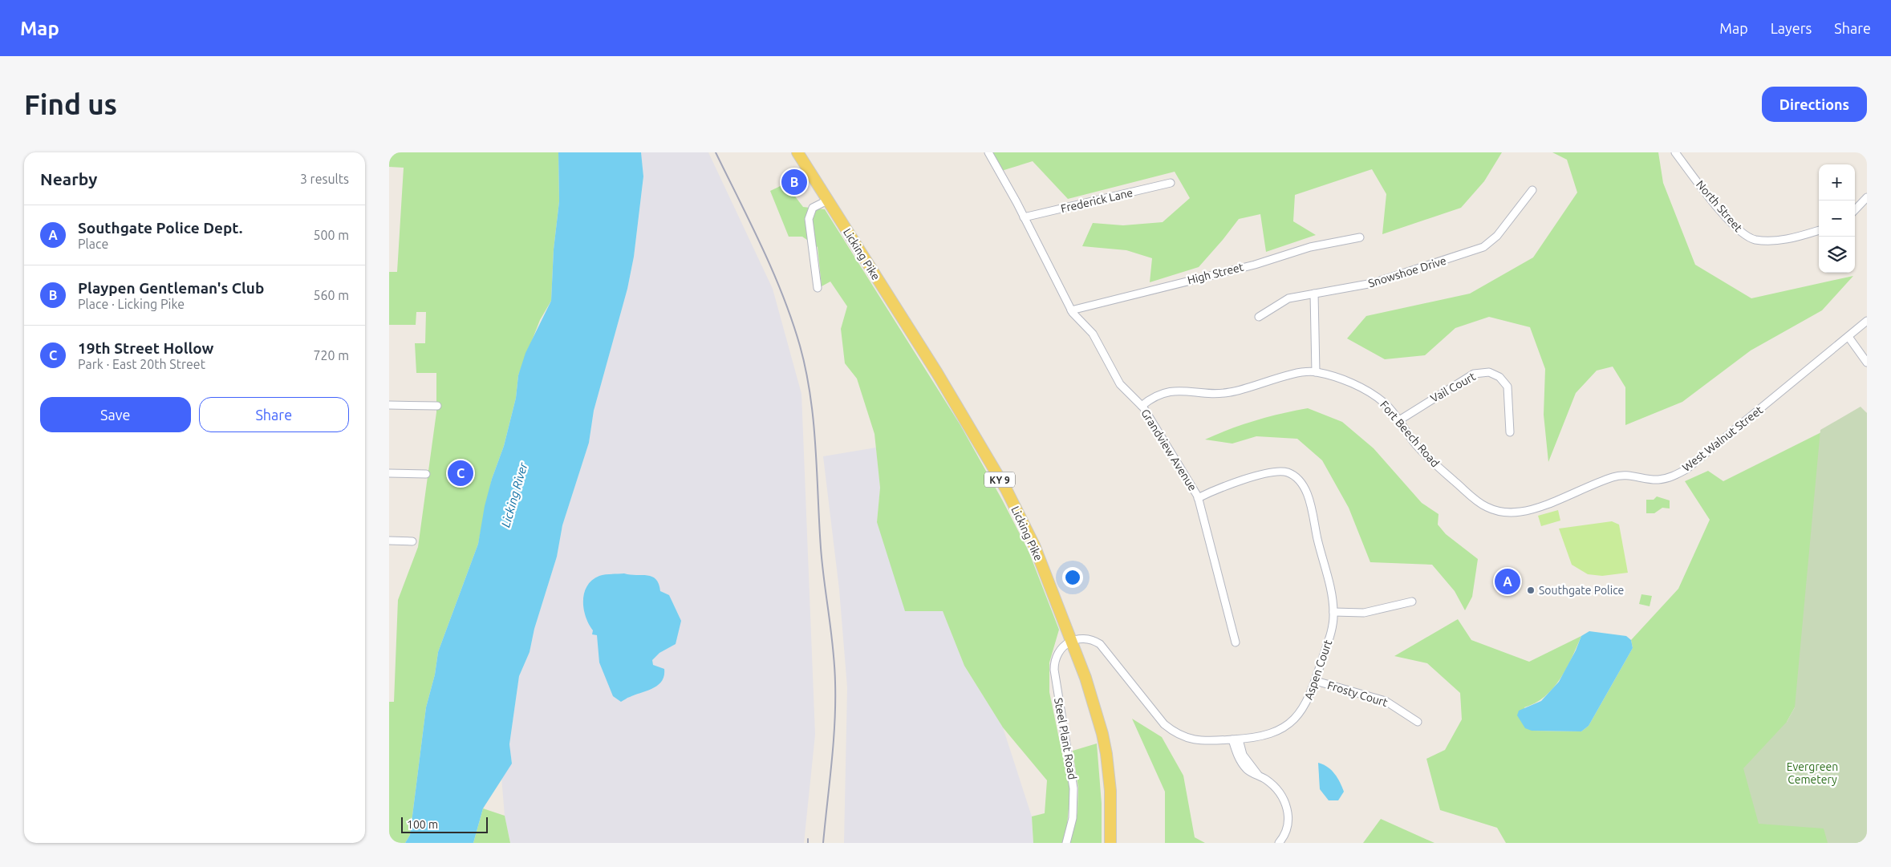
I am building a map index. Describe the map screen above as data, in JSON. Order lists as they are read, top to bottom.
{
  "streets": {
    "main road": ["Licking Pike", "KY 9"],
    "street": [
      "Frederick Lane",
      "North Street",
      "Snowshoe Drive",
      "High Street",
      "Vail Court",
      "Fort Beech Road",
      "West Walnut Street",
      "Grandview Avenue",
      "Aspen Court",
      "Frosty Court",
      "Steel Plant Road"
    ]
  },
  "crossings": [
    ["Frederick Lane", "Grandview Avenue"],
    ["Licking Pike", "Aspen Court"],
    ["Licking Pike", "Steel Plant Road"],
    ["High Street", "Grandview Avenue"],
    ["Vail Court", "Fort Beech Road"],
    ["Fort Beech Road", "West Walnut Street"],
    ["Fort Beech Road", "Grandview Avenue"],
    ["Grandview Avenue", "Aspen Court"],
    ["Aspen Court", "Frosty Court"],
    ["Aspen Court", "Steel Plant Road"]
  ],
  "water": ["Licking River"],
  "parks": ["Evergreen Cemetery"],
  "places": ["Southgate Police"],
  "scale_bar": "100 m",
  "page": {
    "header": "Map",
    "nav": ["Map", "Layers", "Share"],
    "buttons": [
      "Directions",
      ["Save", "Share"]
    ],
    "title": "Find us",
    "heading": ["Nearby", "3 results"],
    "map_buttons": ["+", "−"],
    "pins": ["B", "C", "A"],
    "list": [
      {
        "mark": "A",
        "name": "Southgate Police Dept.",
        "note": "Place",
        "value": "500 m"
      },
      {
        "mark": "B",
        "name": "Playpen Gentleman's Club",
        "note": "Place · Licking Pike",
        "value": "560 m"
      },
      {
        "mark": "C",
        "name": "19th Street Hollow",
        "note": "Park · East 20th Street",
        "value": "720 m"
      }
    ],
    "scale": "100 m"
  }
}
